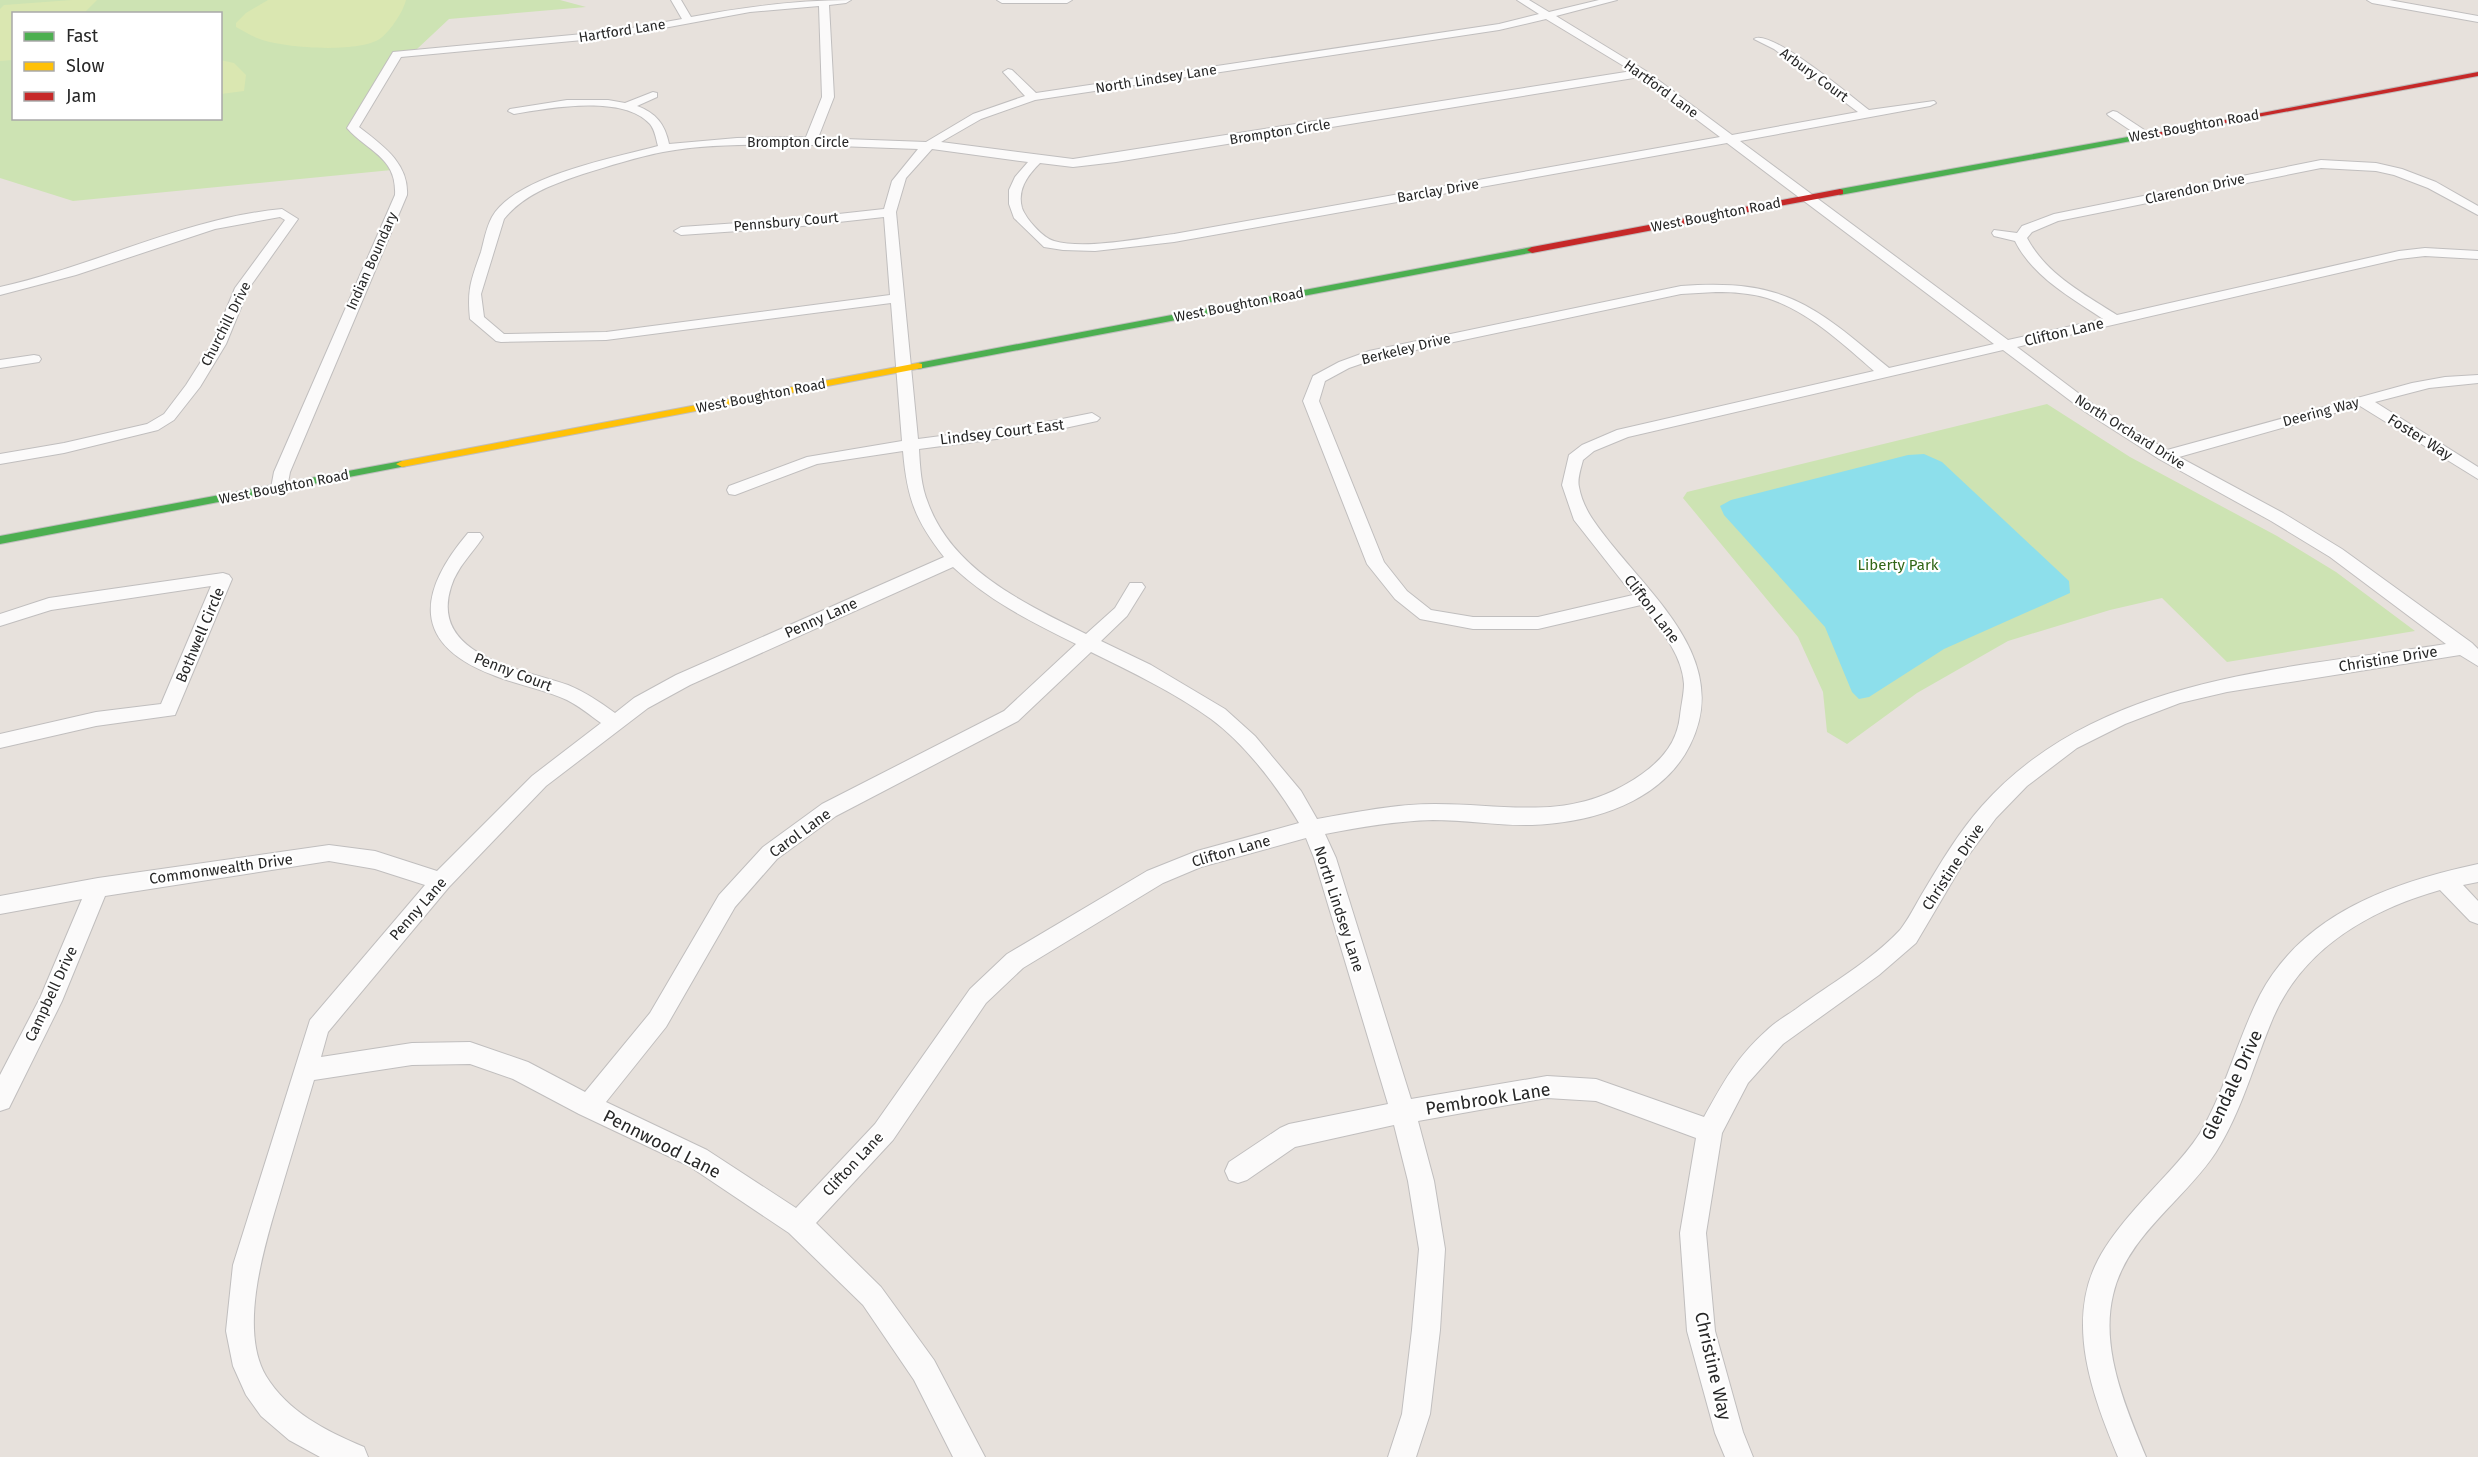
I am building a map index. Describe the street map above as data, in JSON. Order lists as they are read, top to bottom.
{
  "streets": {
    "main road": ["West Boughton Road"],
    "street": [
      "Hartford Lane",
      "Arbury Court",
      "North Lindsey Lane",
      "Brompton Circle",
      "Clarendon Drive",
      "Barclay Drive",
      "Pennsbury Court",
      "Indian Boundary",
      "Churchill Drive",
      "Clifton Lane",
      "Berkeley Drive",
      "Deering Way",
      "Lindsey Court East",
      "North Orchard Drive",
      "Foster Way",
      "Penny Lane",
      "Bothwell Circle",
      "Christine Drive",
      "Penny Court",
      "Carol Lane",
      "Commonwealth Drive",
      "Campbell Drive",
      "Glendale Drive",
      "Pembrook Lane",
      "Pennwood Lane",
      "Christine Way"
    ]
  },
  "crossings": [
    ["Hartford Lane", "North Lindsey Lane"],
    ["Hartford Lane", "West Boughton Road"],
    ["Hartford Lane", "Brompton Circle"],
    ["Hartford Lane", "Barclay Drive"],
    ["Hartford Lane", "Indian Boundary"],
    ["Hartford Lane", "North Orchard Drive"],
    ["Arbury Court", "Barclay Drive"],
    ["North Lindsey Lane", "West Boughton Road"],
    ["North Lindsey Lane", "Brompton Circle"],
    ["North Lindsey Lane", "Pennsbury Court"],
    ["North Lindsey Lane", "Clifton Lane"],
    ["North Lindsey Lane", "Lindsey Court East"],
    ["North Lindsey Lane", "Penny Lane"],
    ["North Lindsey Lane", "Carol Lane"],
    ["North Lindsey Lane", "Pembrook Lane"],
    ["West Boughton Road", "Indian Boundary"],
    ["West Boughton Road", "North Orchard Drive"],
    ["Brompton Circle", "Barclay Drive"],
    ["Clifton Lane", "Berkeley Drive"],
    ["Clifton Lane", "North Orchard Drive"],
    ["Clifton Lane", "Pennwood Lane"],
    ["Deering Way", "North Orchard Drive"],
    ["Deering Way", "Foster Way"],
    ["North Orchard Drive", "Christine Drive"],
    ["Penny Lane", "Penny Court"],
    ["Penny Lane", "Commonwealth Drive"],
    ["Penny Lane", "Pennwood Lane"],
    ["Christine Drive", "Pembrook Lane"],
    ["Christine Drive", "Christine Way"],
    ["Carol Lane", "Pennwood Lane"],
    ["Commonwealth Drive", "Campbell Drive"],
    ["Pembrook Lane", "Christine Way"]
  ],
  "parks": ["Liberty Park"],
  "legend": ["Fast", "Slow", "Jam"]
}
